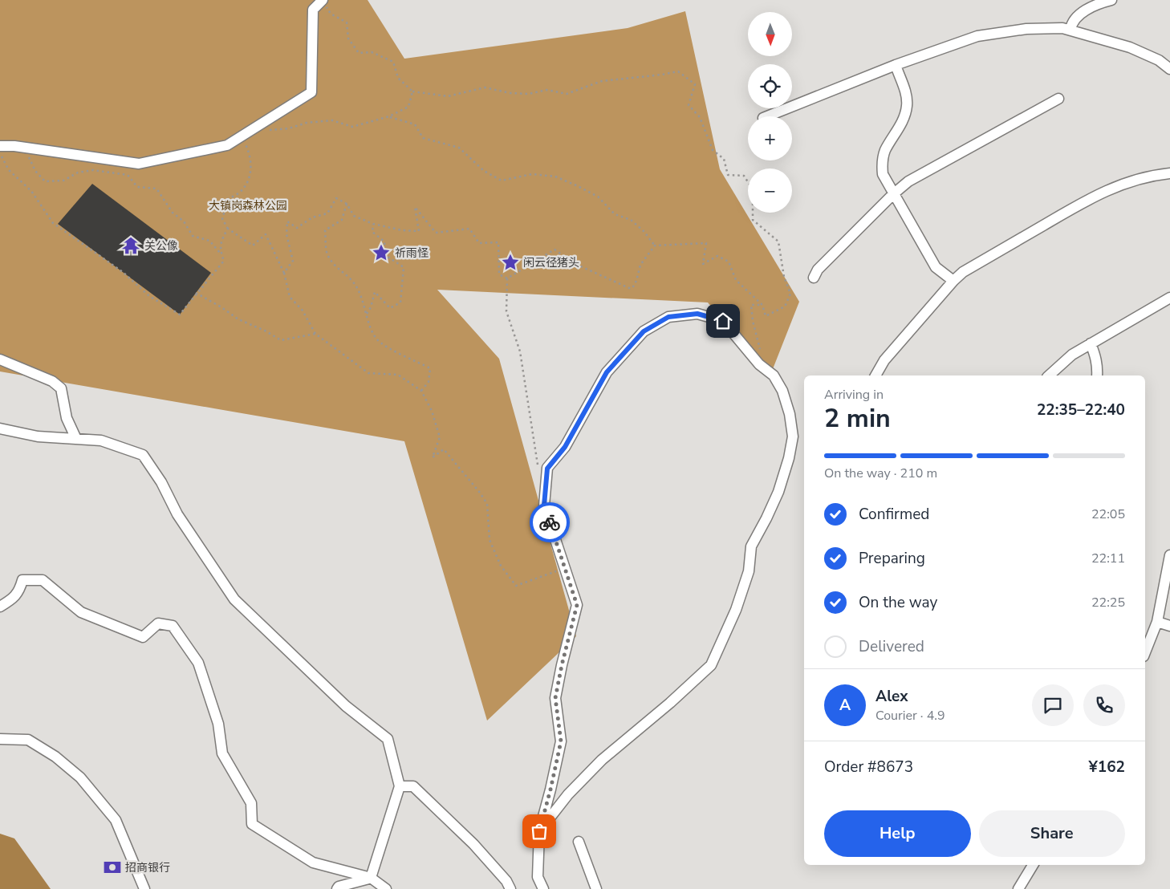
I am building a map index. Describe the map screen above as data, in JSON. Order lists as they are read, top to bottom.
{
  "parks": ["大镇岗森林公园"],
  "places": {
    "temple": ["关公像"],
    "place": ["祈雨怪", "闲云径猪头"],
    "bank": ["招商银行"]
  },
  "north": "bottom",
  "page": {
    "map_buttons": ["+", "−"],
    "heading": ["2 min", "Arriving in", "22:35–22:40"],
    "panel": [
      "Alex",
      "Courier · 4.9",
      "Order #8673",
      "¥162"
    ],
    "bar": "On the way · 210 m",
    "list": [
      ["Confirmed", "22:05"],
      ["Preparing", "22:11"],
      ["On the way", "22:25"],
      "Delivered"
    ],
    "round": "A",
    "buttons": ["Help", "Share"]
  }
}
